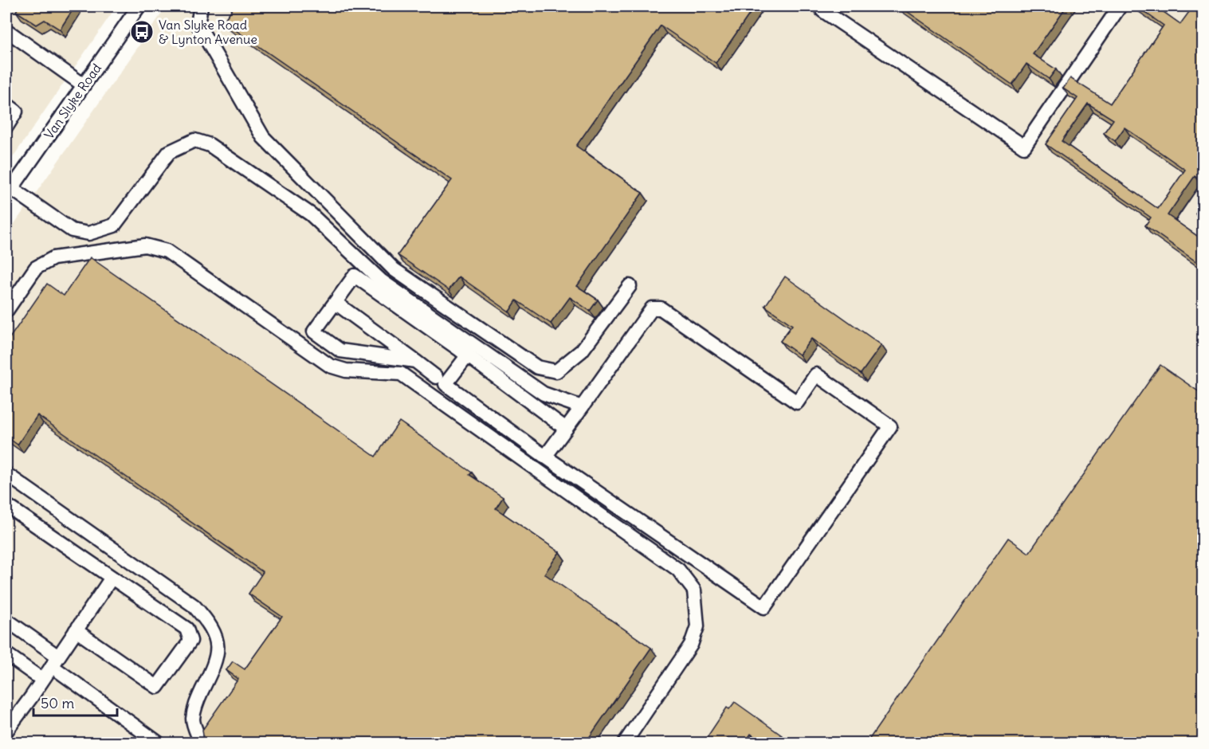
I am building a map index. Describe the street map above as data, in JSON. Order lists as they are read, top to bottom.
{
  "streets": {
    "street": ["Van Slyke Road"]
  },
  "places": {
    "bus stop": ["Van Slyke Road & Lynton Avenue"]
  },
  "scale_bar": "50 m"
}
